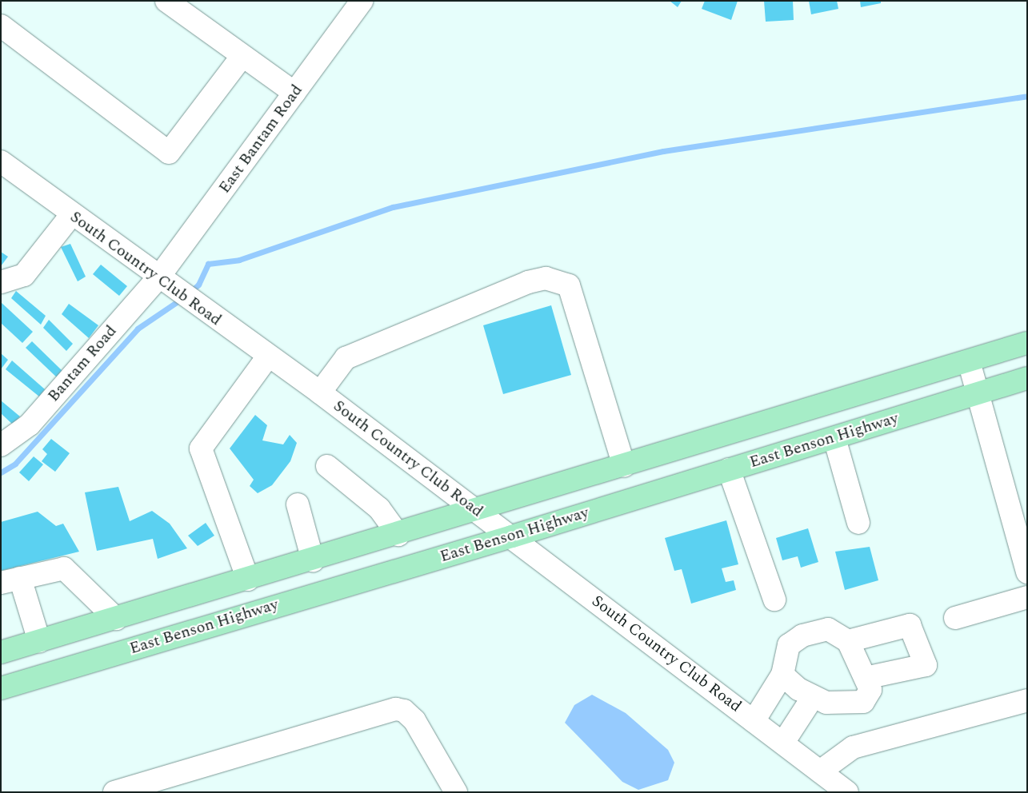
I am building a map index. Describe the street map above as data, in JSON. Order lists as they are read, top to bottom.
{
  "streets": {
    "main road": ["East Benson Highway"],
    "street": ["East Bantam Road", "South Country Club Road", "Bantam Road"]
  },
  "crossings": [
    ["East Bantam Road", "South Country Club Road"],
    ["East Bantam Road", "Bantam Road"],
    ["South Country Club Road", "Bantam Road"],
    ["South Country Club Road", "East Benson Highway"]
  ]
}
